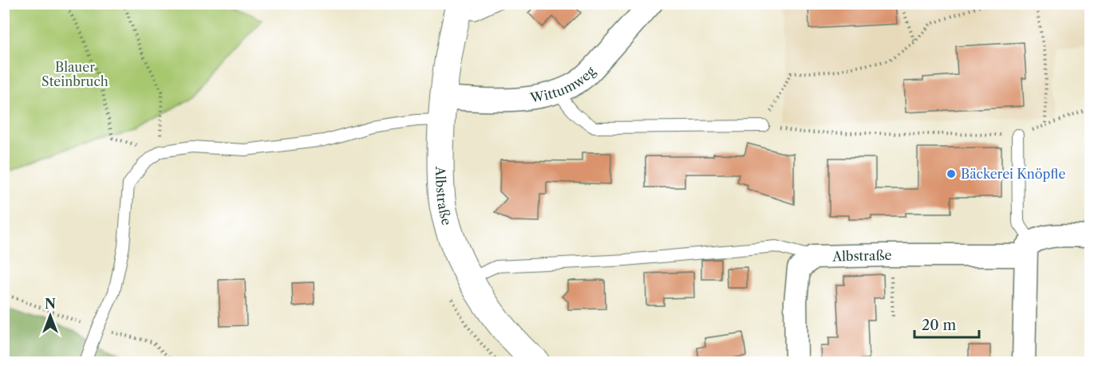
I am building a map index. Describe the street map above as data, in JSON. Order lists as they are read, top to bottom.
{
  "streets": {
    "street": ["Wittumweg", "Albstraße"]
  },
  "crossings": [
    ["Wittumweg", "Albstraße"]
  ],
  "parks": ["Blauer Steinbruch"],
  "places": ["Bäckerei Knöpfle"],
  "scale_bar": "20 m",
  "north": "top"
}
